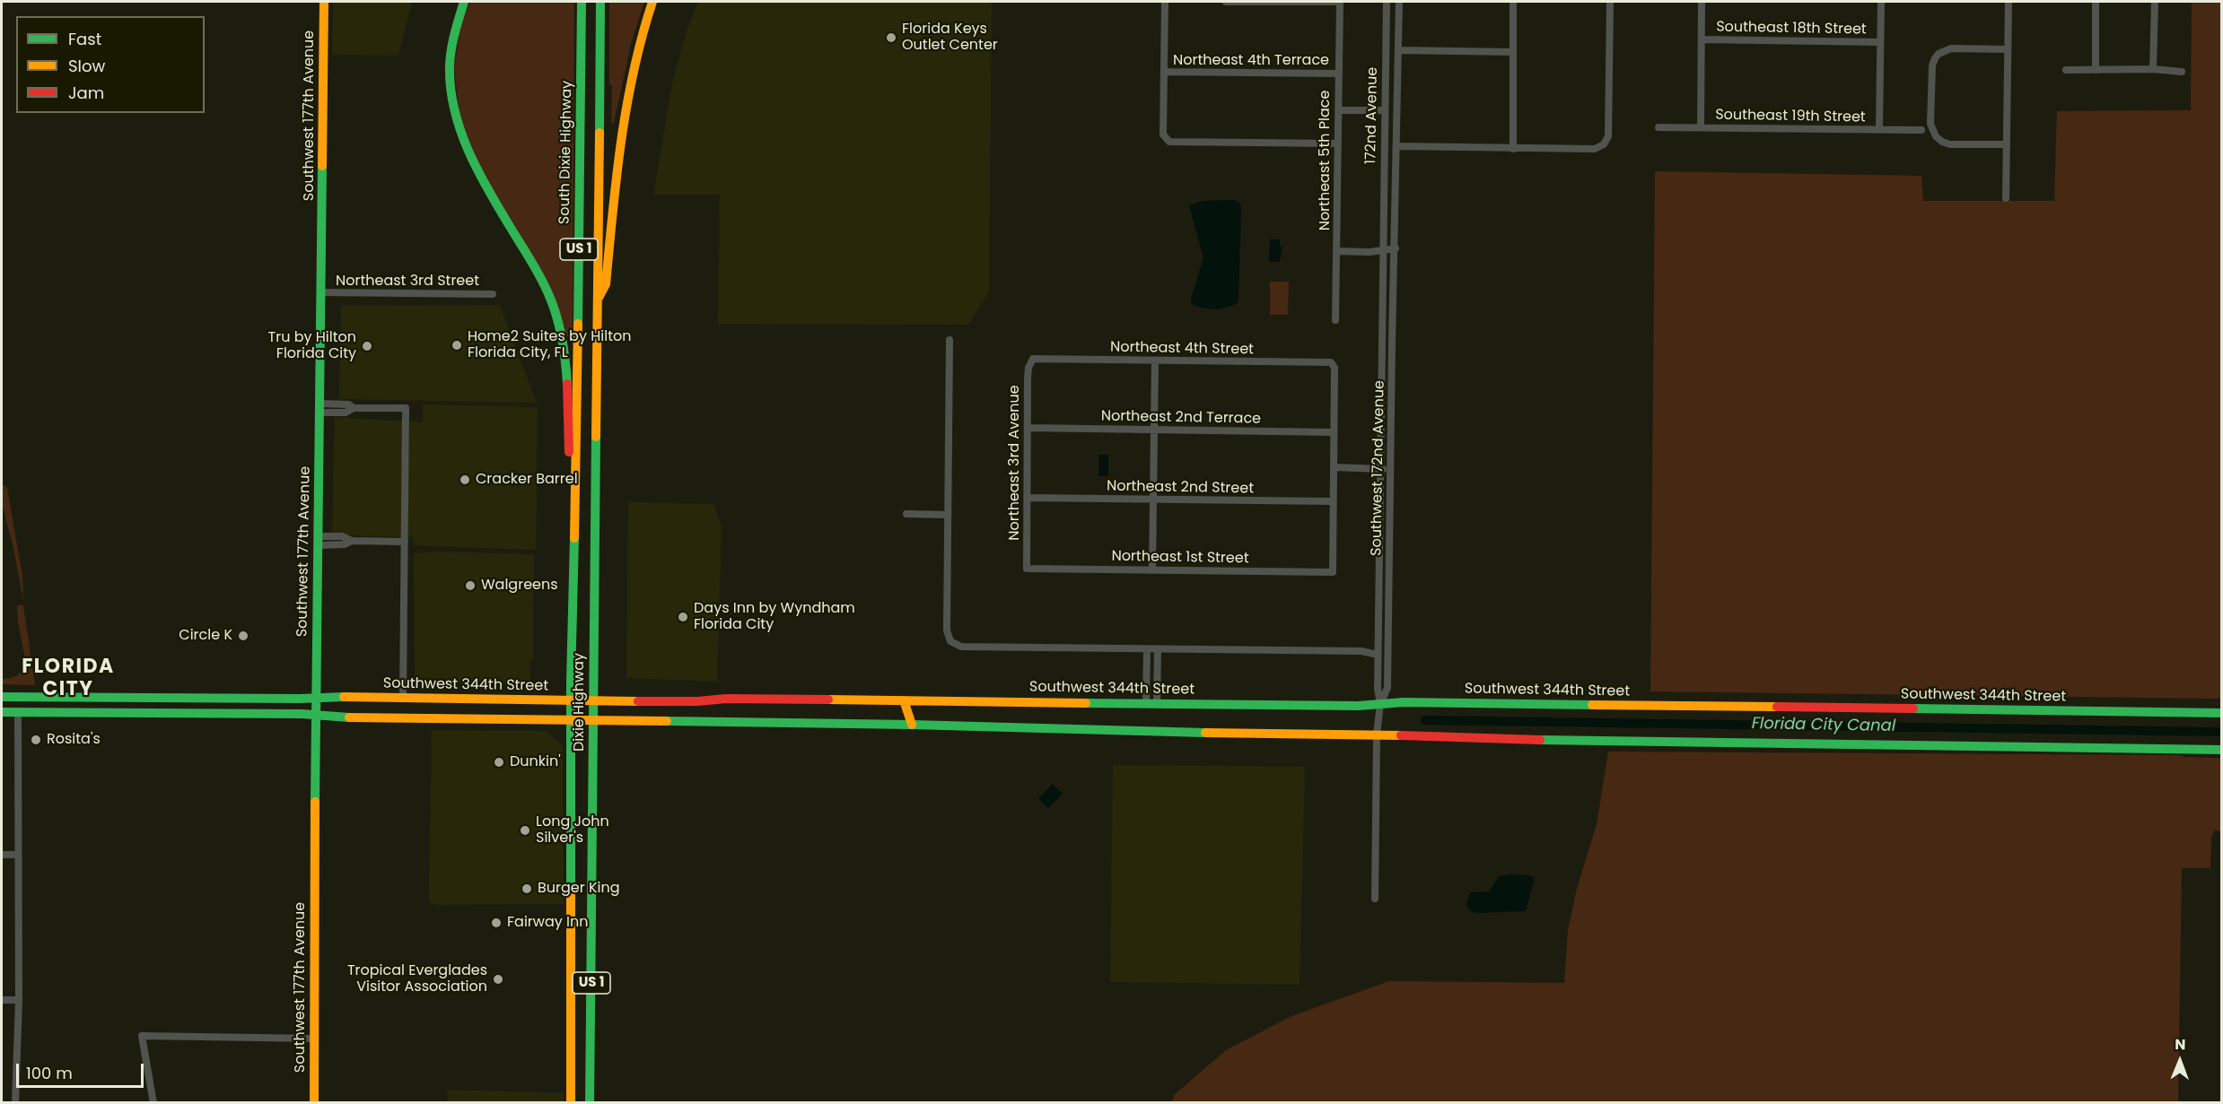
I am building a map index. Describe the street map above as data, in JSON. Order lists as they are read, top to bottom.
{
  "streets": {
    "main road": [
      "Southwest 177th Avenue",
      "South Dixie Highway",
      "US 1",
      "Southwest 344th Street",
      "Dixie Highway"
    ],
    "street": [
      "Southeast 18th Street",
      "Northeast 4th Terrace",
      "172nd Avenue",
      "Southeast 19th Street",
      "Northeast 5th Place",
      "Northeast 3rd Street",
      "Northeast 4th Street",
      "Northeast 2nd Terrace",
      "Northeast 3rd Avenue",
      "Southwest 172nd Avenue",
      "Northeast 2nd Street",
      "Northeast 1st Street"
    ]
  },
  "crossings": [
    ["Northeast 4th Terrace", "Northeast 5th Place"],
    ["Southwest 177th Avenue", "Northeast 3rd Street"],
    ["Southwest 177th Avenue", "Southwest 344th Street"],
    ["172nd Avenue", "Southwest 172nd Avenue"],
    ["South Dixie Highway", "Dixie Highway"],
    ["US 1", "Dixie Highway"],
    ["Northeast 4th Street", "Northeast 2nd Terrace"],
    ["Northeast 4th Street", "Northeast 3rd Avenue"],
    ["Northeast 2nd Terrace", "Northeast 3rd Avenue"],
    ["Northeast 3rd Avenue", "Northeast 2nd Street"],
    ["Northeast 3rd Avenue", "Northeast 1st Street"],
    ["Southwest 172nd Avenue", "Southwest 344th Street"],
    ["Northeast 2nd Street", "Northeast 1st Street"],
    ["Southwest 344th Street", "Dixie Highway"]
  ],
  "districts": ["FLORIDA CITY"],
  "water": ["Florida City Canal"],
  "places": [
    "Florida Keys Outlet Center",
    "Home2 Suites by Hilton Florida City, FL",
    "Tru by Hilton Florida City",
    "Cracker Barrel",
    "Walgreens",
    "Days Inn by Wyndham Florida City",
    "Circle K",
    "Rosita's",
    "Dunkin'",
    "Long John Silver's",
    "Burger King",
    "Fairway Inn",
    "Tropical Everglades Visitor Association"
  ],
  "legend": ["Fast", "Slow", "Jam"],
  "scale_bar": "100 m",
  "north": "top"
}
